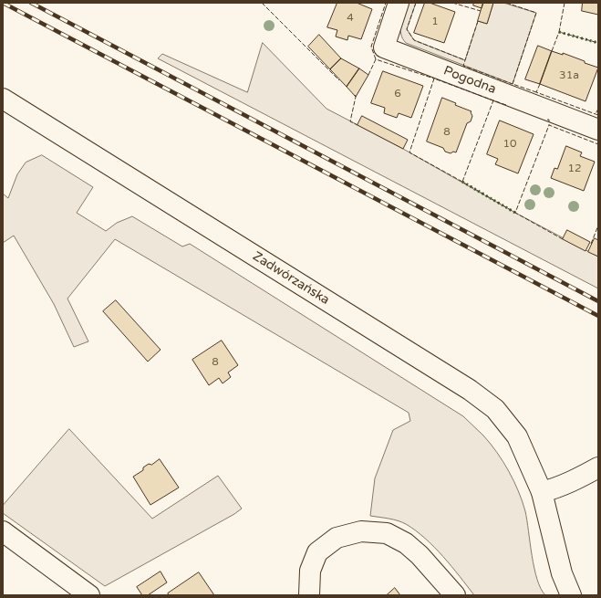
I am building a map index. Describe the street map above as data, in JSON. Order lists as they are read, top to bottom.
{
  "streets": {
    "street": ["Pogodna", "Zadwórzańska"]
  },
  "house_numbers": [
    "4",
    "1",
    "31a",
    "6",
    "8",
    "10",
    "12",
    "8"
  ]
}
